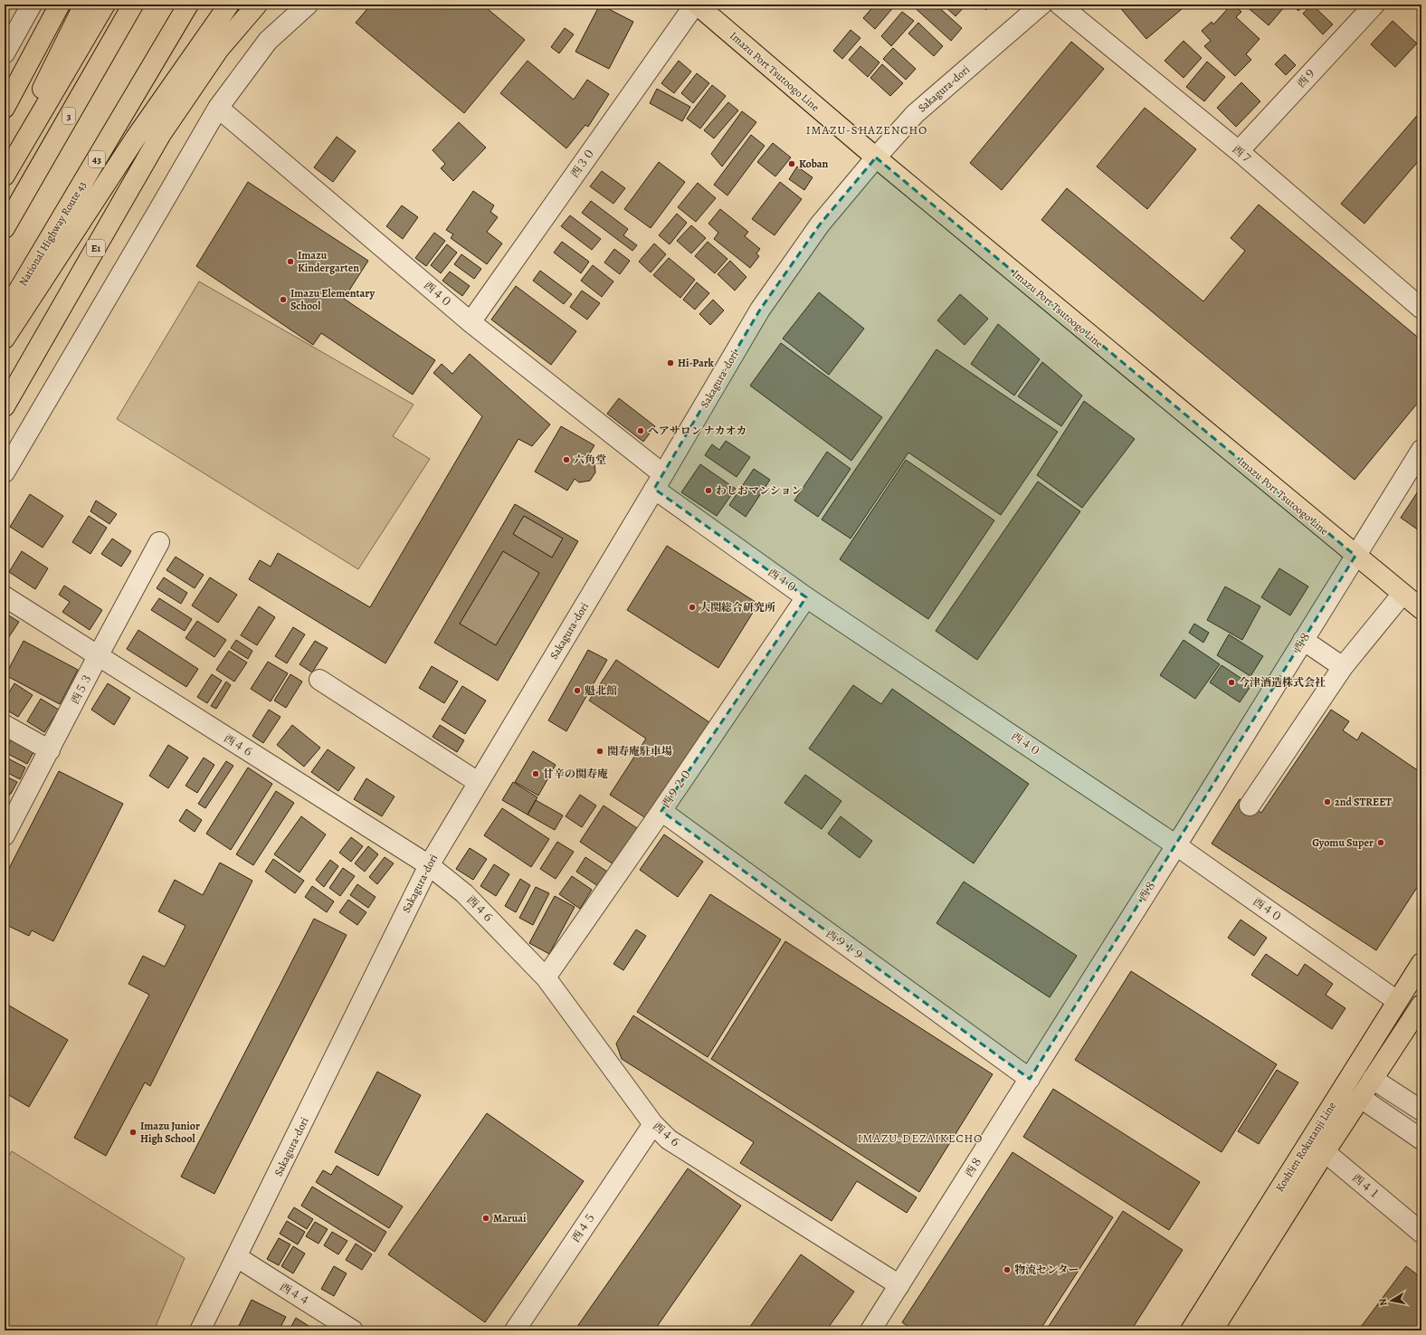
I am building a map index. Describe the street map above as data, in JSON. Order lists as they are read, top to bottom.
{
  "streets": {
    "main road": [
      "Imazu Port Tsutoogo Line",
      "3",
      "43",
      "National Highway Route 43",
      "E1",
      "Koshien Rokutanji Line"
    ],
    "street": [
      "西９",
      "Sakagura-dori",
      "西７",
      "西３０",
      "西４０",
      "西８",
      "西５３",
      "西４６",
      "西９２０",
      "西９１９",
      "西４１",
      "西４５",
      "西４４"
    ]
  },
  "crossings": [
    ["Imazu Port Tsutoogo Line", "Sakagura-dori"],
    ["Imazu Port Tsutoogo Line", "西３０"],
    ["Imazu Port Tsutoogo Line", "西８"],
    ["西９", "西７"],
    ["Sakagura-dori", "西４０"],
    ["Sakagura-dori", "西４６"],
    ["Sakagura-dori", "西４４"],
    ["西３０", "西４０"],
    ["西４０", "西８"],
    ["西４０", "西９２０"],
    ["西４０", "Koshien Rokutanji Line"],
    ["西８", "西４６"],
    ["西８", "西９１９"],
    ["西５３", "西４６"],
    ["西４６", "西９２０"],
    ["西４６", "西４５"],
    ["西９２０", "西９１９"],
    ["Koshien Rokutanji Line", "西４１"]
  ],
  "districts": ["IMAZU-SHAZENCHO", "IMAZU-DEZAIKECHO"],
  "places": [
    "Koban",
    "Imazu Kindergarten",
    "Imazu Elementary School",
    "Hi-Park",
    "ヘアサロン ナカオカ",
    "六角堂",
    "わしおマンション",
    "大関総合研究所",
    "今津酒造株式会社",
    "魁北館",
    "関寿庵駐車場",
    "甘辛の関寿庵",
    "2nd STREET",
    "Gyomu Super",
    "Imazu Junior High School",
    "Maruai",
    "物流センター"
  ],
  "north": "left"
}
